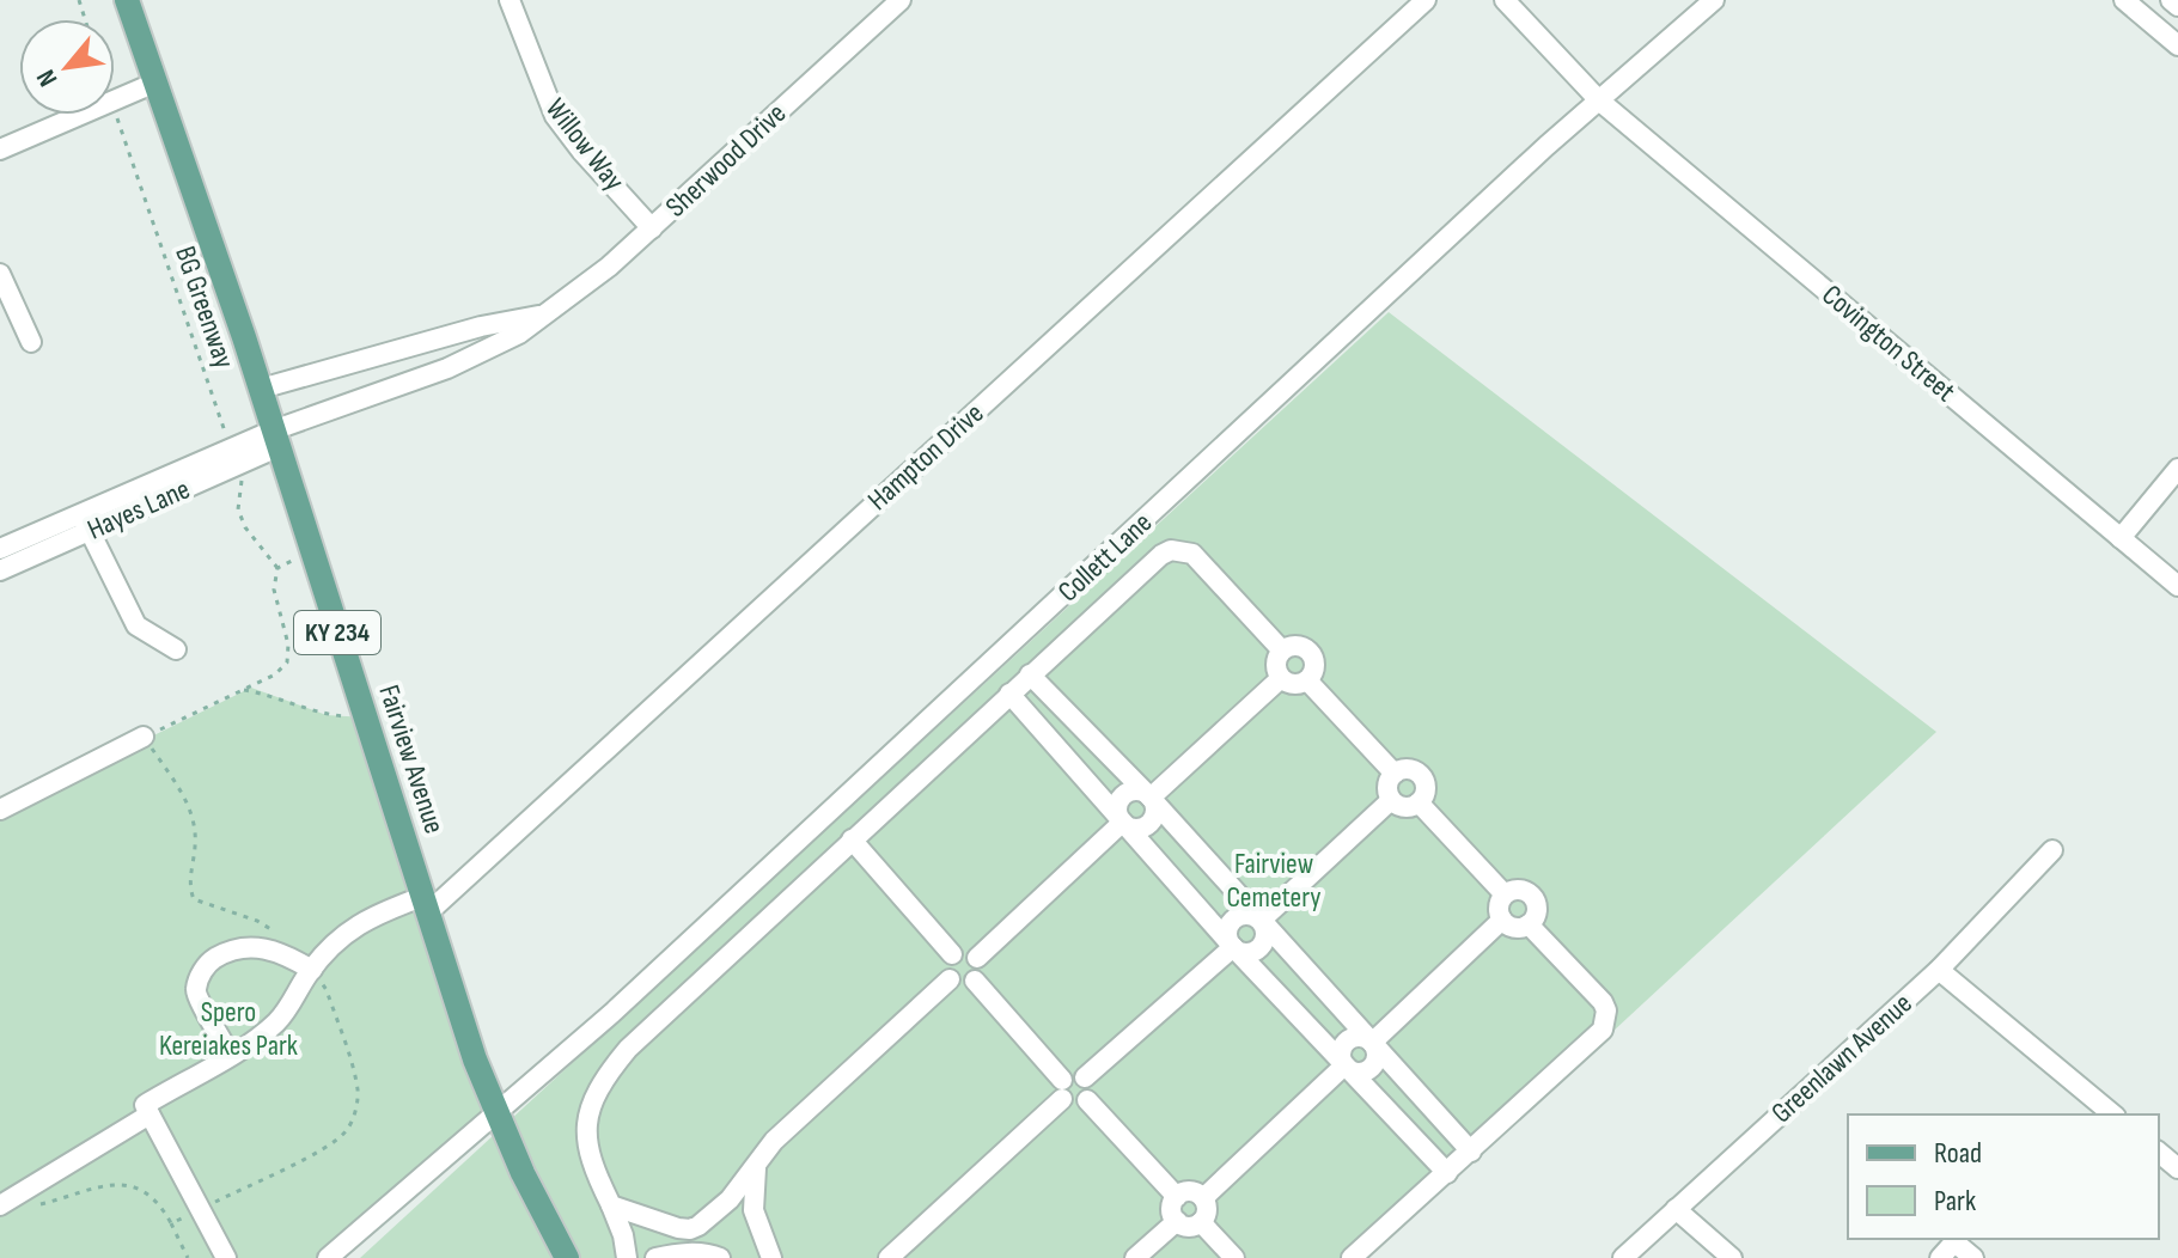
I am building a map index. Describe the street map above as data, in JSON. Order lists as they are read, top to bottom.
{
  "streets": {
    "main road": ["KY 234", "Fairview Avenue"],
    "street": [
      "Willow Way",
      "Sherwood Drive",
      "Covington Street",
      "Hampton Drive",
      "Hayes Lane",
      "Collett Lane",
      "Greenlawn Avenue"
    ],
    "path": ["BG Greenway"]
  },
  "crossings": [
    ["Willow Way", "Sherwood Drive"],
    ["Sherwood Drive", "Hayes Lane"],
    ["Sherwood Drive", "Fairview Avenue"],
    ["BG Greenway", "Hayes Lane"],
    ["Covington Street", "Collett Lane"],
    ["Hampton Drive", "Fairview Avenue"],
    ["Hayes Lane", "Fairview Avenue"],
    ["Collett Lane", "Fairview Avenue"]
  ],
  "parks": ["Fairview Cemetery", "Spero Kereiakes Park"],
  "legend": ["Road", "Park"],
  "north": "bottom left"
}
